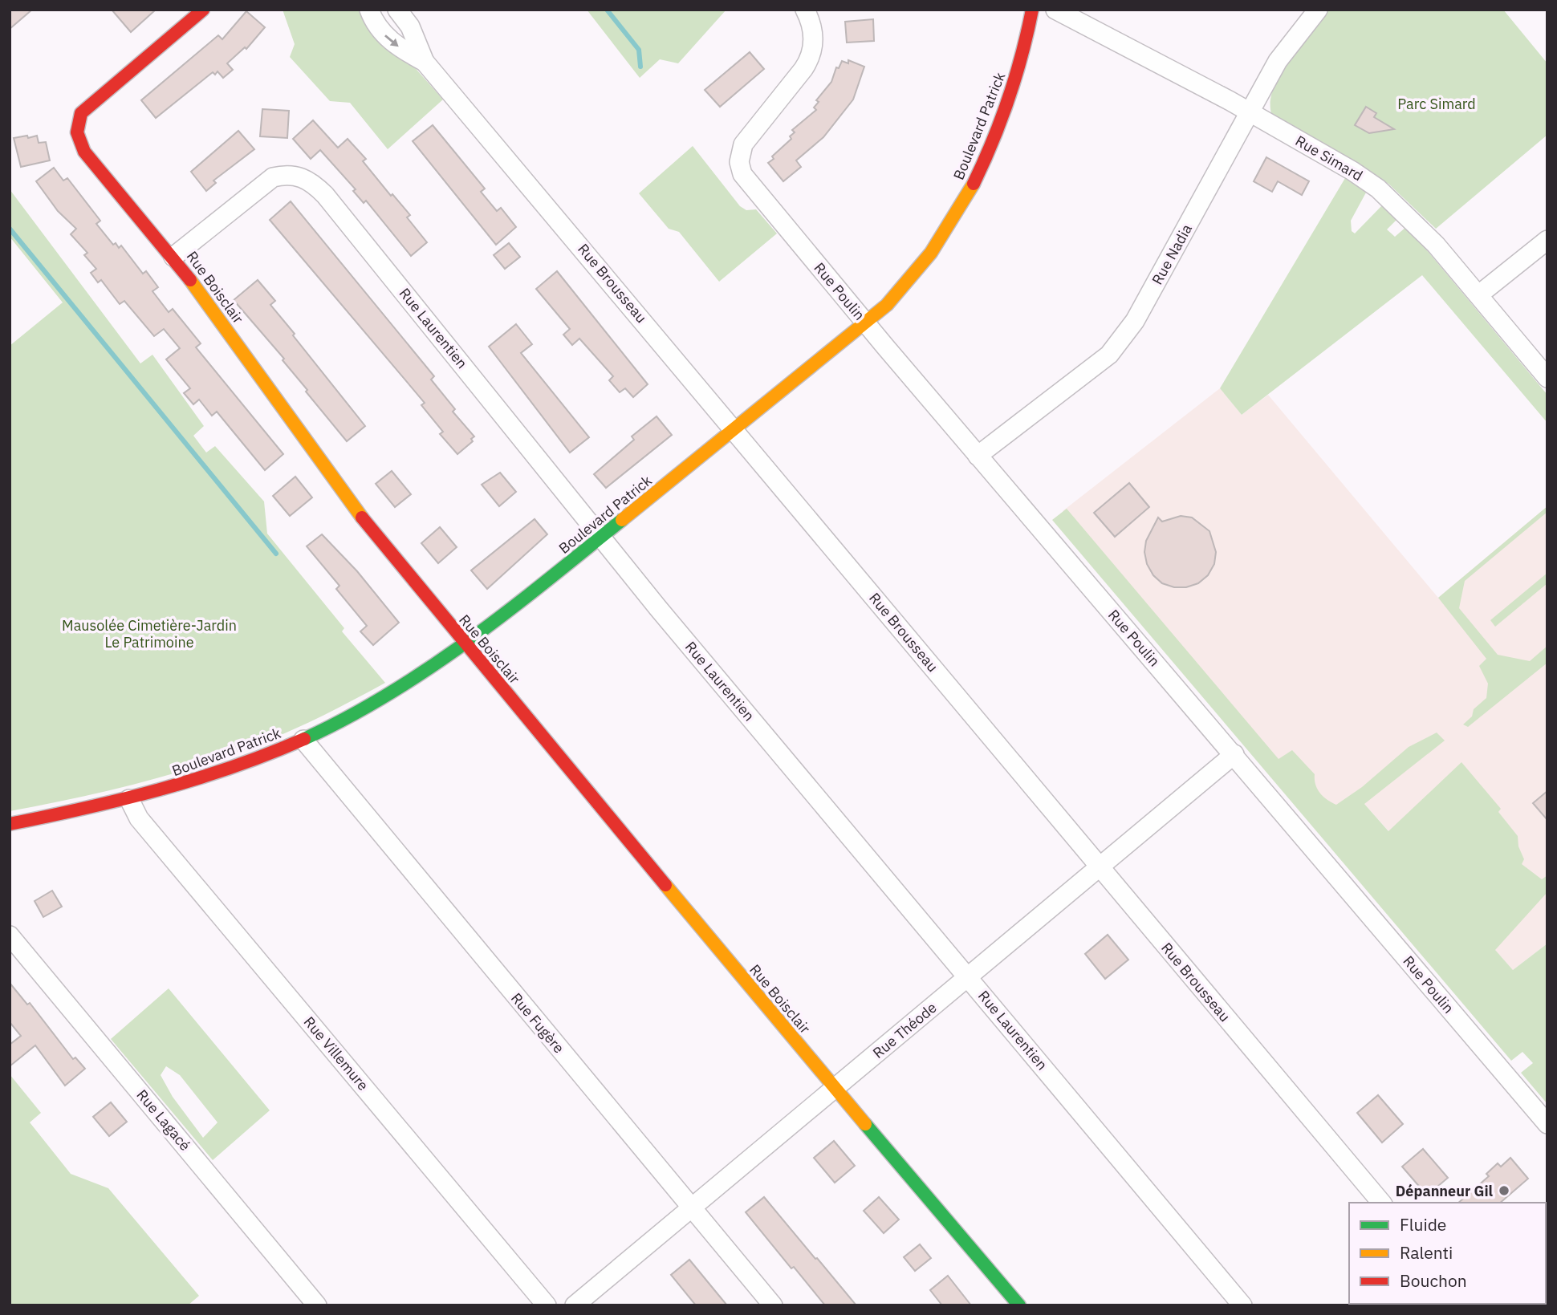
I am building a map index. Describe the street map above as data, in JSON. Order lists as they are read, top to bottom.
{
  "streets": {
    "street": [
      "Boulevard Patrick",
      "Rue Simard",
      "Rue Nadia",
      "Rue Brousseau",
      "Rue Boisclair",
      "Rue Poulin",
      "Rue Laurentien",
      "Rue Fugère",
      "Rue Théode",
      "Rue Villemure",
      "Rue Lagacé"
    ]
  },
  "crossings": [
    ["Boulevard Patrick", "Rue Brousseau"],
    ["Boulevard Patrick", "Rue Boisclair"],
    ["Boulevard Patrick", "Rue Poulin"],
    ["Boulevard Patrick", "Rue Laurentien"],
    ["Boulevard Patrick", "Rue Fugère"],
    ["Boulevard Patrick", "Rue Villemure"],
    ["Rue Simard", "Rue Nadia"],
    ["Rue Nadia", "Rue Poulin"],
    ["Rue Brousseau", "Rue Théode"],
    ["Rue Boisclair", "Rue Laurentien"],
    ["Rue Boisclair", "Rue Théode"],
    ["Rue Poulin", "Rue Théode"],
    ["Rue Laurentien", "Rue Théode"],
    ["Rue Fugère", "Rue Théode"]
  ],
  "parks": ["Parc Simard", "Mausolée Cimetière-Jardin Le Patrimoine"],
  "places": ["Dépanneur Gil"],
  "legend": ["Fluide", "Ralenti", "Bouchon"]
}
